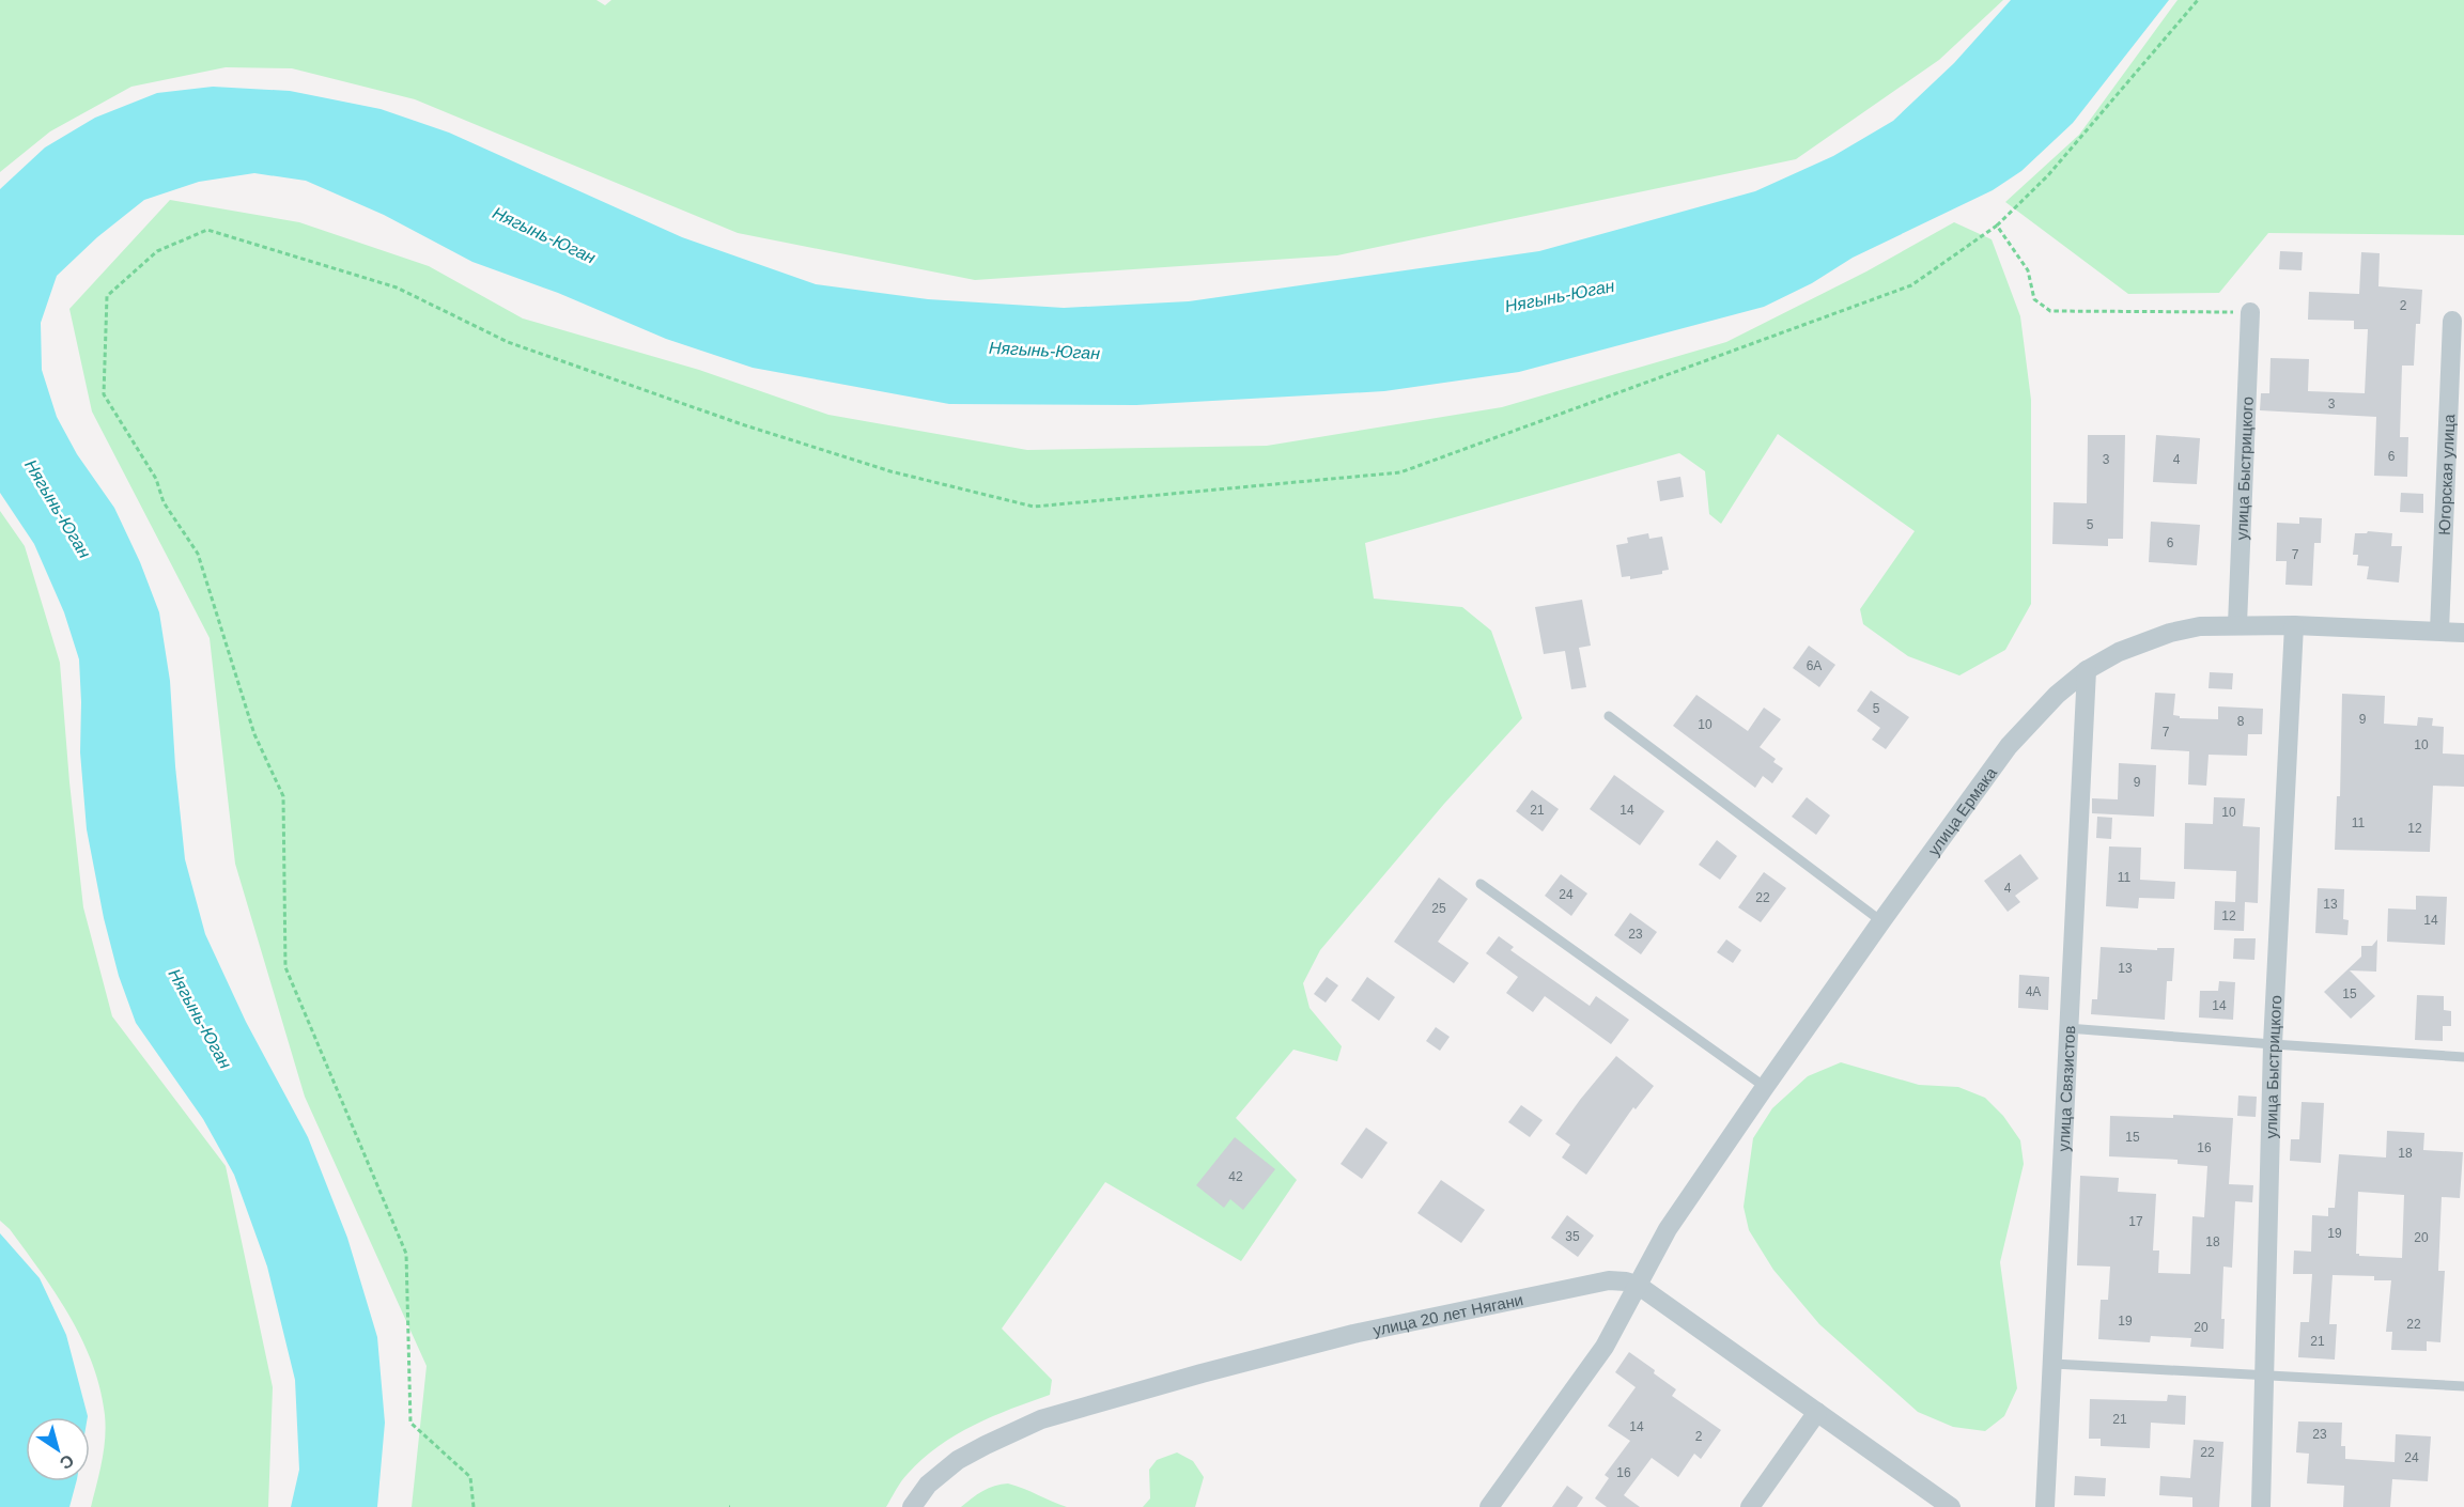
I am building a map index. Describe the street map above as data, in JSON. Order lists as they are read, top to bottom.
{
  "streets": {
    "street": [
      "улица Быстрицкого",
      "Югорская улица",
      "улица Ермака",
      "улица Связистов",
      "улица 20 лет Нягани"
    ]
  },
  "crossings": [
    ["улица Быстрицкого", "улица Ермака"],
    ["Югорская улица", "улица Ермака"],
    ["улица Ермака", "улица Связистов"],
    ["улица Ермака", "улица 20 лет Нягани"]
  ],
  "water": ["Нягынь-Юган"],
  "house_numbers": [
    "2",
    "3",
    "6",
    "3",
    "4",
    "5",
    "6",
    "7",
    "6А",
    "5",
    "9",
    "8",
    "10",
    "7",
    "10",
    "9",
    "21",
    "14",
    "10",
    "11",
    "12",
    "11",
    "4",
    "24",
    "22",
    "13",
    "25",
    "12",
    "14",
    "23",
    "13",
    "4А",
    "15",
    "14",
    "15",
    "16",
    "18",
    "42",
    "17",
    "19",
    "35",
    "20",
    "18",
    "19",
    "22",
    "20",
    "21",
    "21",
    "14",
    "23",
    "2",
    "22",
    "24",
    "16"
  ],
  "north": "bottom right"
}
